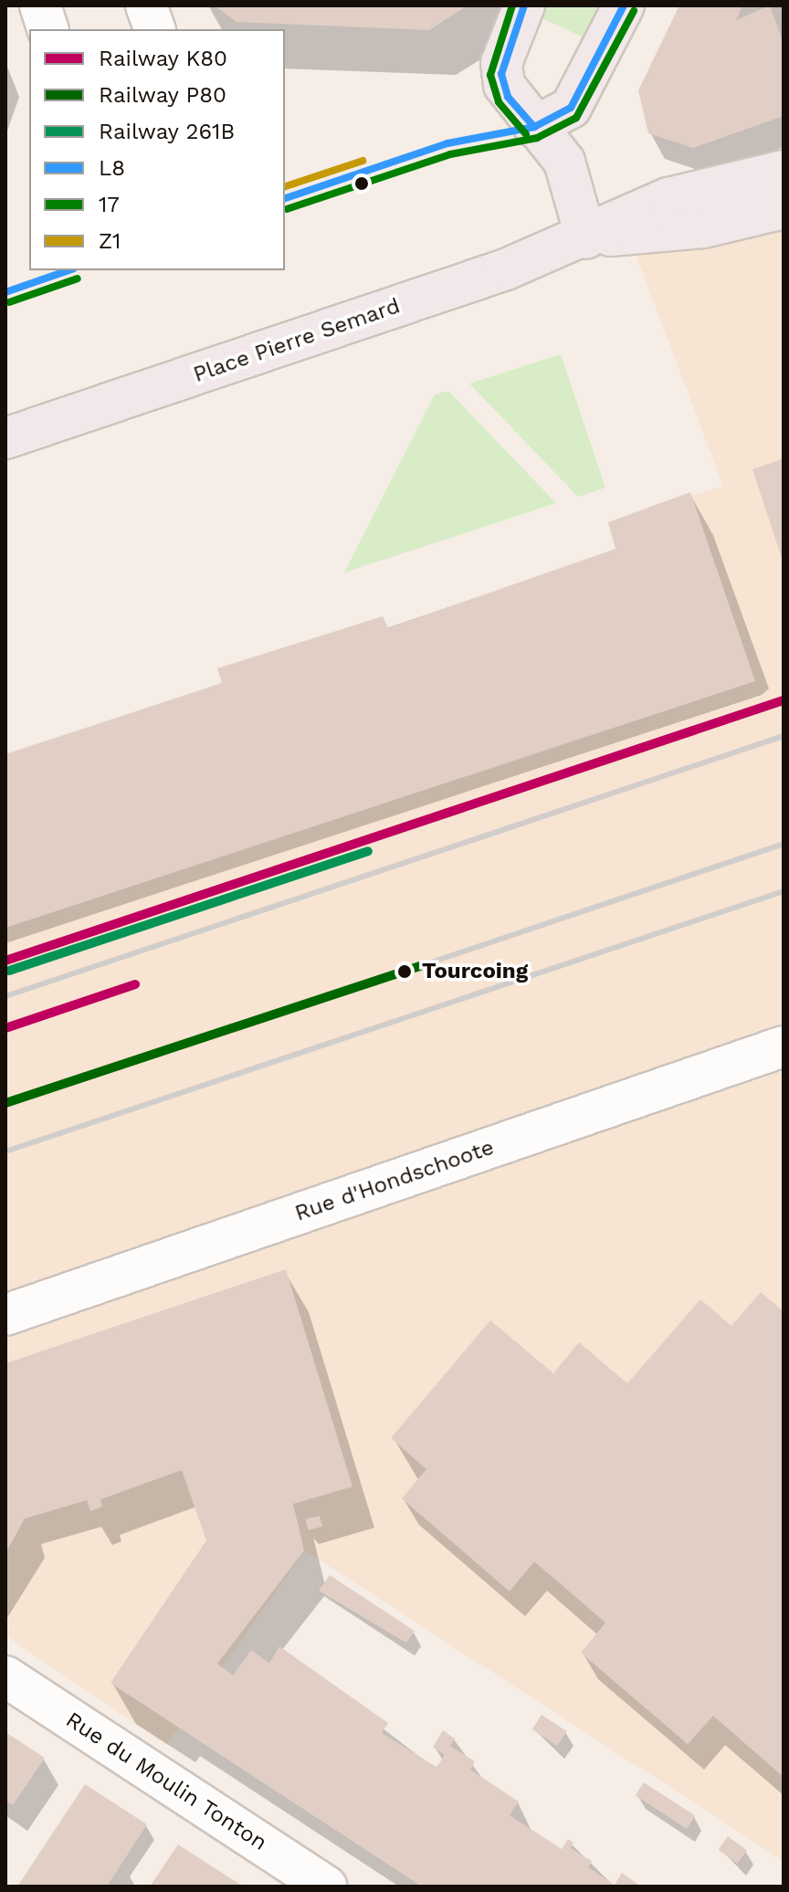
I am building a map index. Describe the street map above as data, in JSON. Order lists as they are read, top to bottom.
{
  "streets": {
    "main road": ["Place Pierre Semard"],
    "street": ["Rue d'Hondschoote", "Rue du Moulin Tonton"]
  },
  "places": ["Tourcoing"],
  "lines": [
    "transit line L8",
    "transit line 17",
    "transit line Z1",
    "rail line K80",
    "rail line 261B",
    "rail line P80"
  ],
  "legend": [
    "Railway K80",
    "Railway P80",
    "Railway 261B",
    "L8",
    "17",
    "Z1"
  ]
}
